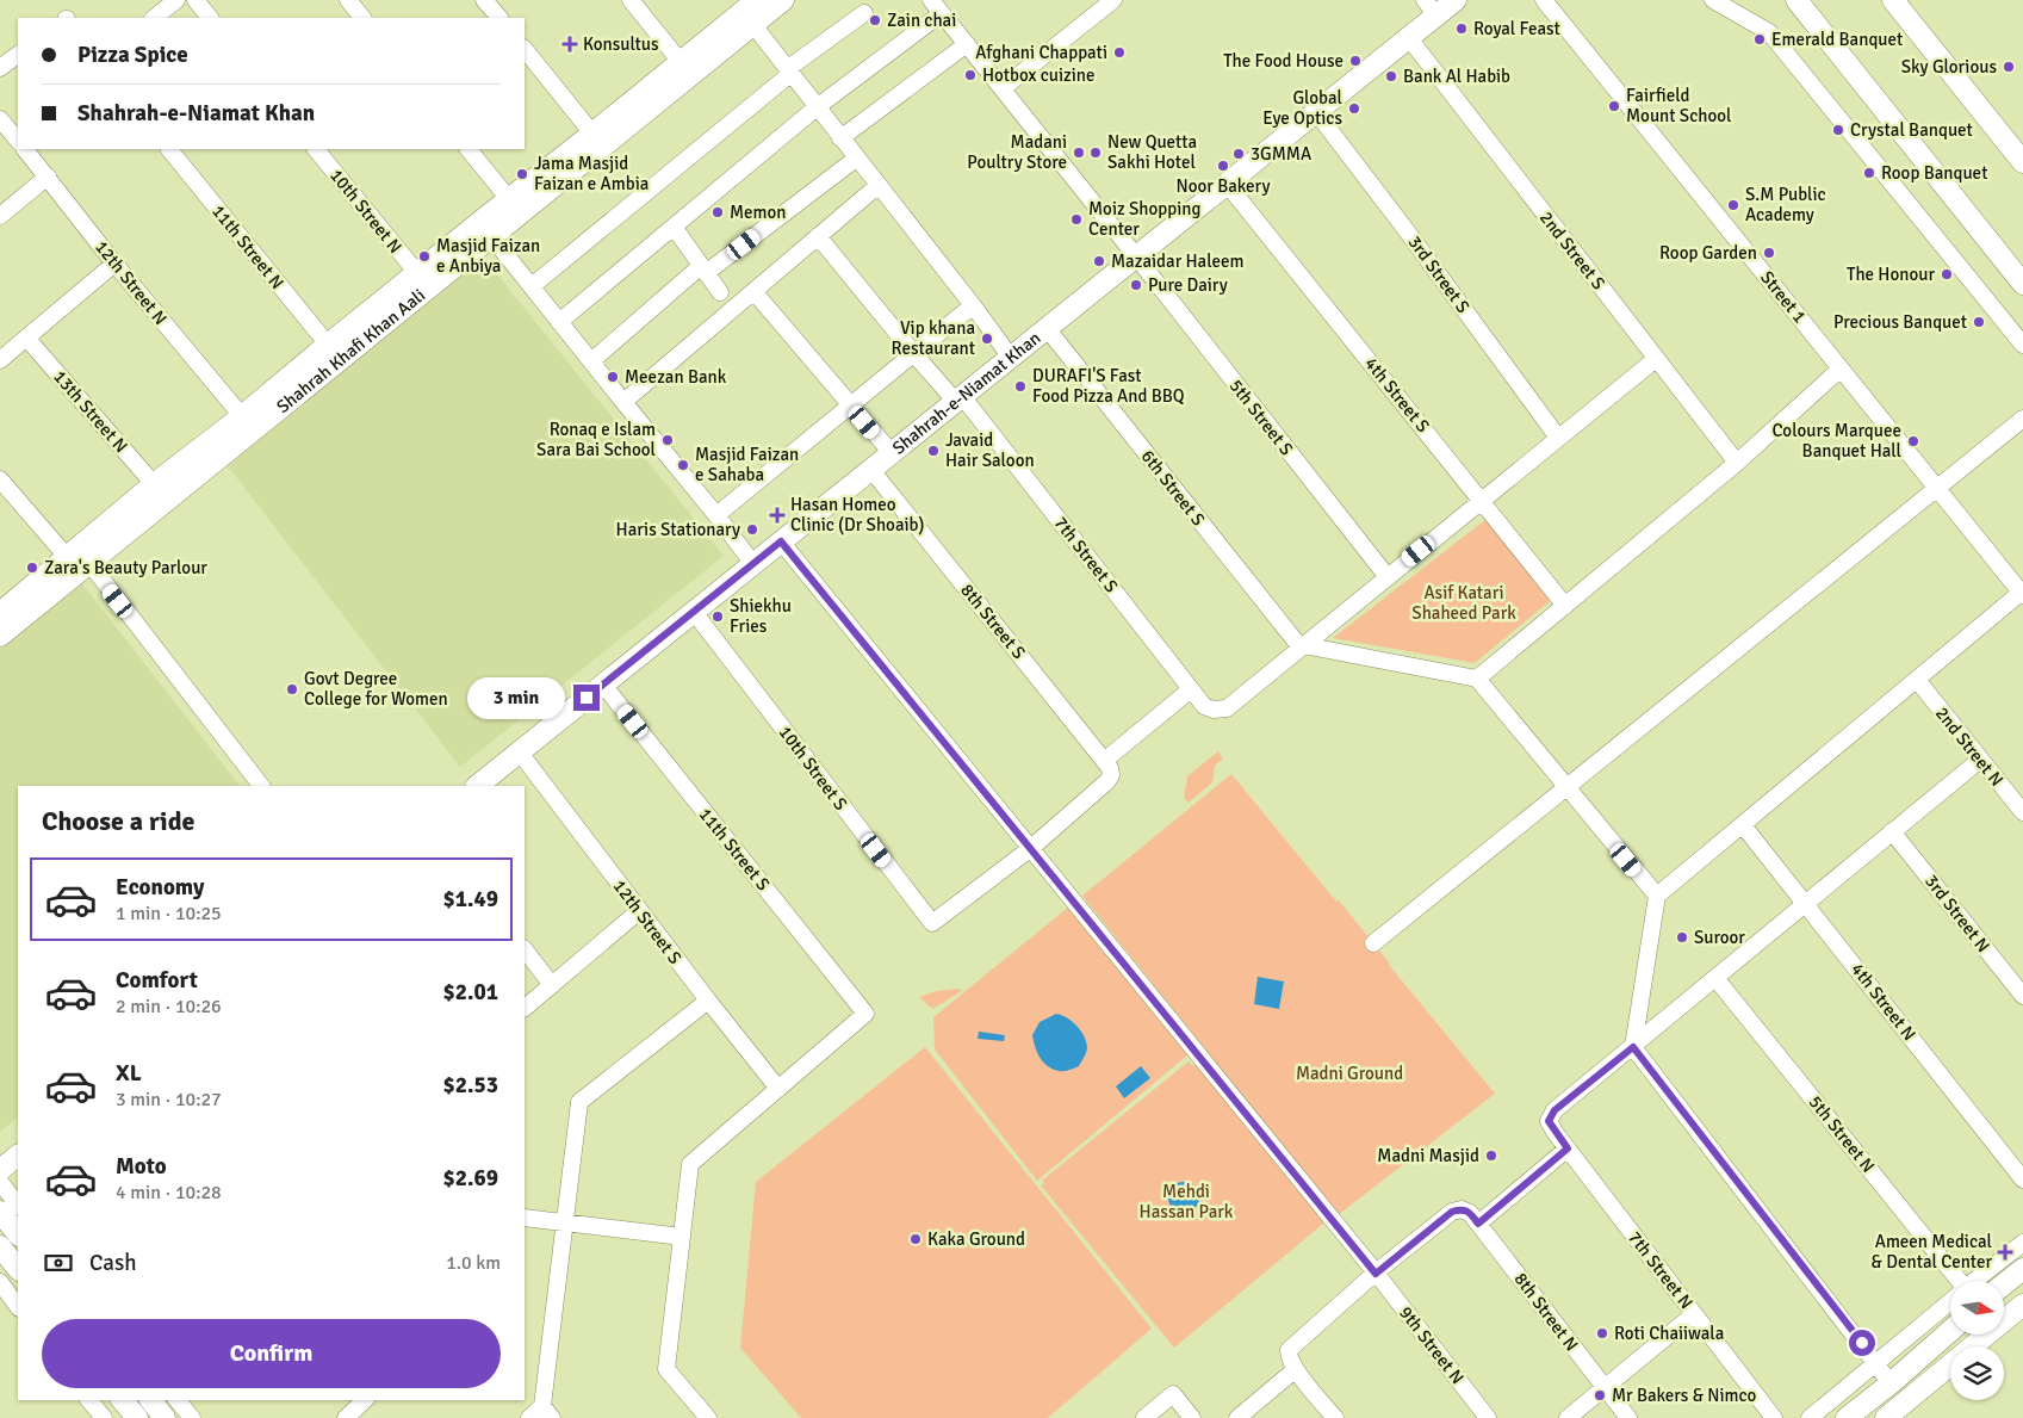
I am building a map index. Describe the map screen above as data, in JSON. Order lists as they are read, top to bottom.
{
  "streets": {
    "main road": ["Shahrah Khafi Khan Aali", "Shahrah-e-Niamat Khan"],
    "street": [
      "10th Street N",
      "11th Street N",
      "2nd Street S",
      "3rd Street S",
      "12th Street N",
      "Street 1",
      "4th Street S",
      "13th Street N",
      "5th Street S",
      "6th Street S",
      "7th Street S",
      "8th Street S",
      "2nd Street N",
      "10th Street S",
      "11th Street S",
      "3rd Street N",
      "12th Street S",
      "4th Street N",
      "5th Street N",
      "7th Street N",
      "8th Street N",
      "9th Street N"
    ]
  },
  "crossings": [
    ["10th Street N", "Shahrah Khafi Khan Aali"],
    ["11th Street N", "Shahrah Khafi Khan Aali"],
    ["2nd Street S", "Shahrah-e-Niamat Khan"],
    ["3rd Street S", "Shahrah-e-Niamat Khan"],
    ["12th Street N", "Shahrah Khafi Khan Aali"],
    ["Shahrah Khafi Khan Aali", "13th Street N"],
    ["Shahrah-e-Niamat Khan", "4th Street S"],
    ["Shahrah-e-Niamat Khan", "5th Street S"],
    ["Shahrah-e-Niamat Khan", "6th Street S"],
    ["Shahrah-e-Niamat Khan", "7th Street S"],
    ["Shahrah-e-Niamat Khan", "8th Street S"],
    ["Shahrah-e-Niamat Khan", "10th Street S"],
    ["Shahrah-e-Niamat Khan", "11th Street S"],
    ["Shahrah-e-Niamat Khan", "12th Street S"],
    ["Shahrah-e-Niamat Khan", "9th Street N"],
    ["6th Street S", "7th Street S"],
    ["10th Street S", "9th Street N"],
    ["11th Street S", "12th Street S"],
    ["8th Street N", "9th Street N"]
  ],
  "parks": ["Asif Katari Shaheed Park", "Madni Ground", "Mehdi Hassan Park"],
  "places": {
    "other": [
      "Zain chai",
      "Royal Feast",
      "Emerald Banquet",
      "Afghani Chappati",
      "The Food House",
      "Sky Glorious",
      "Hotbox cuizine",
      "Bank Al Habib",
      "Fairfield Mount School",
      "Global Eye Optics",
      "Crystal Banquet",
      "Madani Poultry Store",
      "New Quetta Sakhi Hotel",
      "3GMMA",
      "Noor Bakery",
      "Roop Banquet",
      "Jama Masjid Faizan e Ambia",
      "S.M Public Academy",
      "Memon",
      "Moiz Shopping Center",
      "Roop Garden",
      "Masjid Faizan e Anbiya",
      "Mazaidar Haleem",
      "The Honour",
      "Pure Dairy",
      "Precious Banquet",
      "Vip khana Restaurant",
      "Meezan Bank",
      "DURAFI'S Fast Food Pizza And BBQ",
      "Ronaq e Islam Sara Bai School",
      "Colours Marquee Banquet Hall",
      "Javaid Hair Saloon",
      "Masjid Faizan e Sahaba",
      "Haris Stationary",
      "Zara's Beauty Parlour",
      "Shiekhu Fries",
      "Govt Degree College for Women",
      "Suroor",
      "Madni Masjid",
      "Kaka Ground",
      "Roti Chaiiwala",
      "Mr Bakers & Nimco"
    ],
    "health": ["Konsultus", "Hasan Homeo Clinic (Dr Shoaib)", "Ameen Medical & Dental Center"]
  },
  "north": "right",
  "page": {
    "banner": ["Pizza Spice", "Shahrah-e-Niamat Khan"],
    "bubble": "3 min",
    "heading": "Choose a ride",
    "list": [
      {
        "name": "Economy",
        "note": "1 min · 10:25",
        "value": "$1.49"
      },
      {
        "name": "Comfort",
        "note": "2 min · 10:26",
        "value": "$2.01"
      },
      {
        "name": "XL",
        "note": "3 min · 10:27",
        "value": "$2.53"
      },
      {
        "name": "Moto",
        "note": "4 min · 10:28",
        "value": "$2.69"
      }
    ],
    "pay": ["Cash", "1.0 km"],
    "buttons": "Confirm"
  }
}
